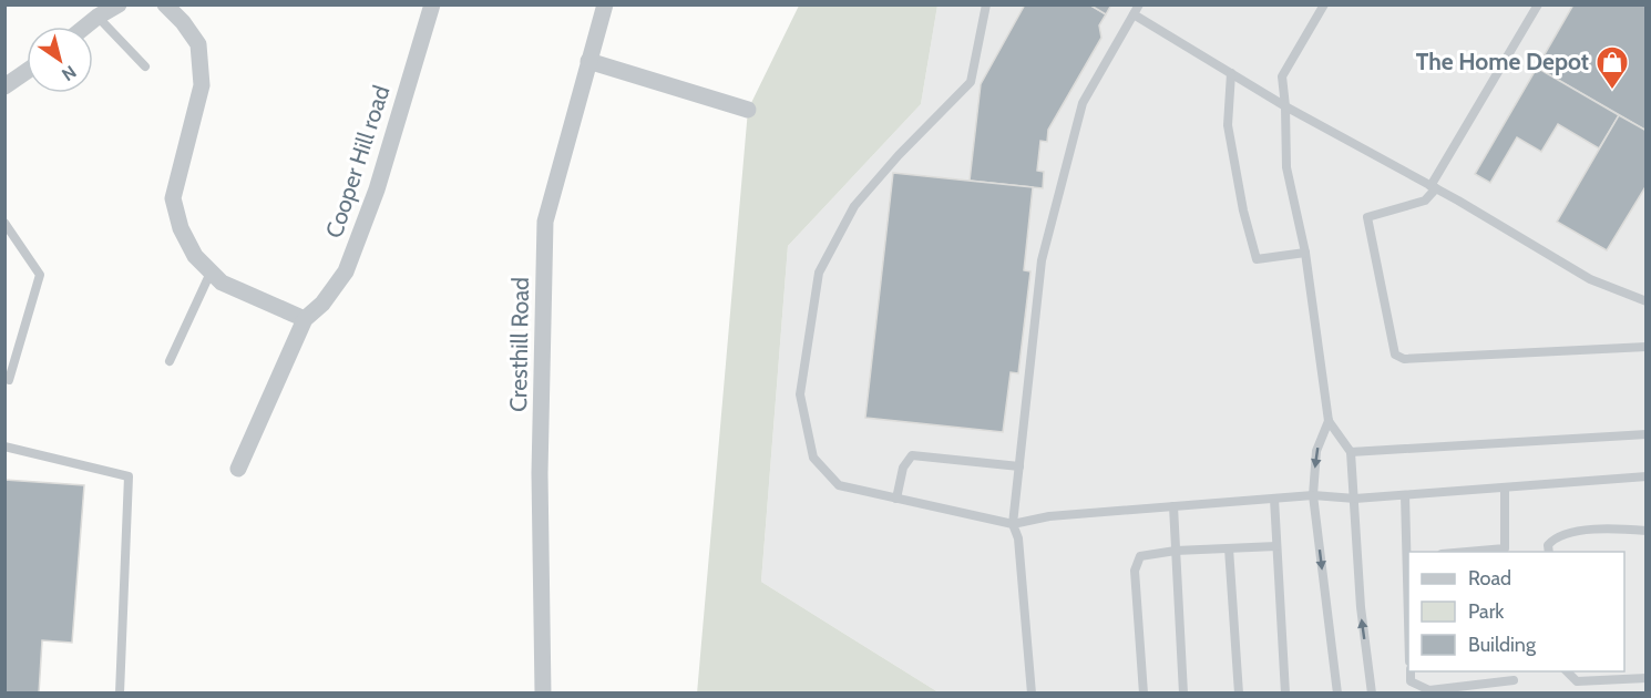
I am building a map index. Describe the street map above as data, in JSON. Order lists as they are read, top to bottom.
{
  "streets": {
    "street": ["Cooper Hill road", "Cresthill Road"]
  },
  "places": {
    "shop": ["The Home Depot"]
  },
  "legend": ["Road", "Park", "Building"],
  "north": "bottom right"
}
